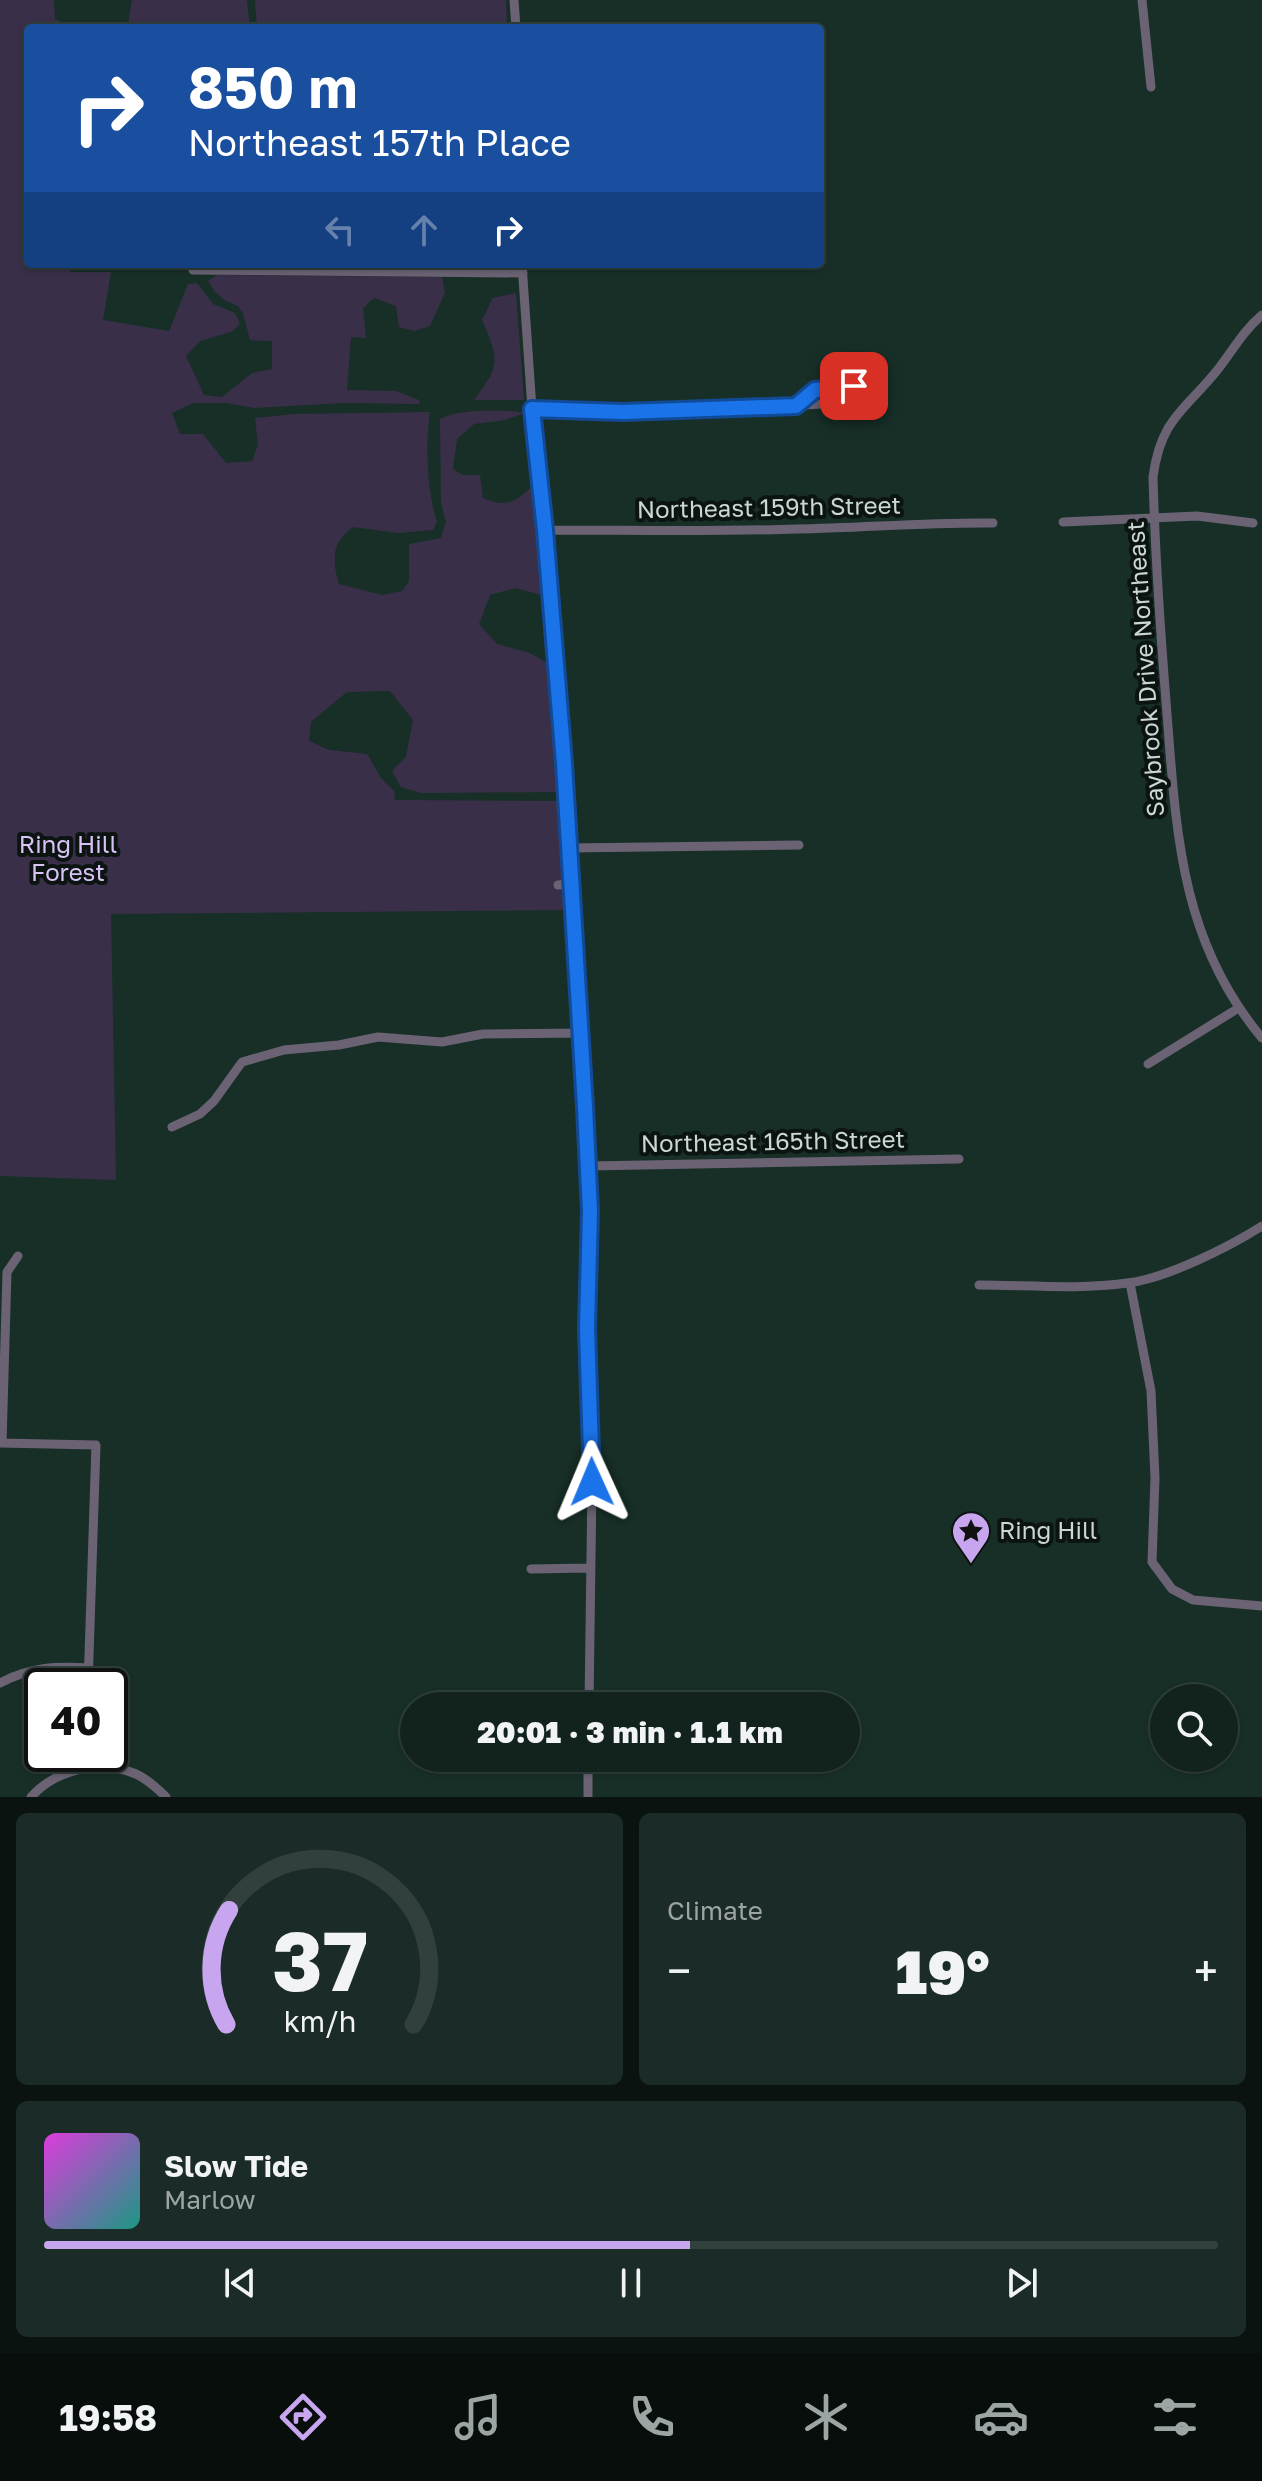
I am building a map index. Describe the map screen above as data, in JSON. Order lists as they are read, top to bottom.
{
  "streets": {
    "street": ["Northeast 159th Street", "Saybrook Drive Northeast", "Northeast 165th Street"]
  },
  "parks": ["Ring Hill Forest"],
  "places": {
    "place": ["Ring Hill"]
  },
  "page": {
    "turn": ["850 m", "Northeast 157th Place"],
    "limit": "40",
    "trip": "20:01 · 3 min · 1.1 km",
    "tile": "Climate",
    "heat": ["−", "19°", "+"],
    "song": ["Slow Tide", "Marlow"],
    "tabs": "19:58",
    "gauge": ["37", "km/h"]
  }
}
